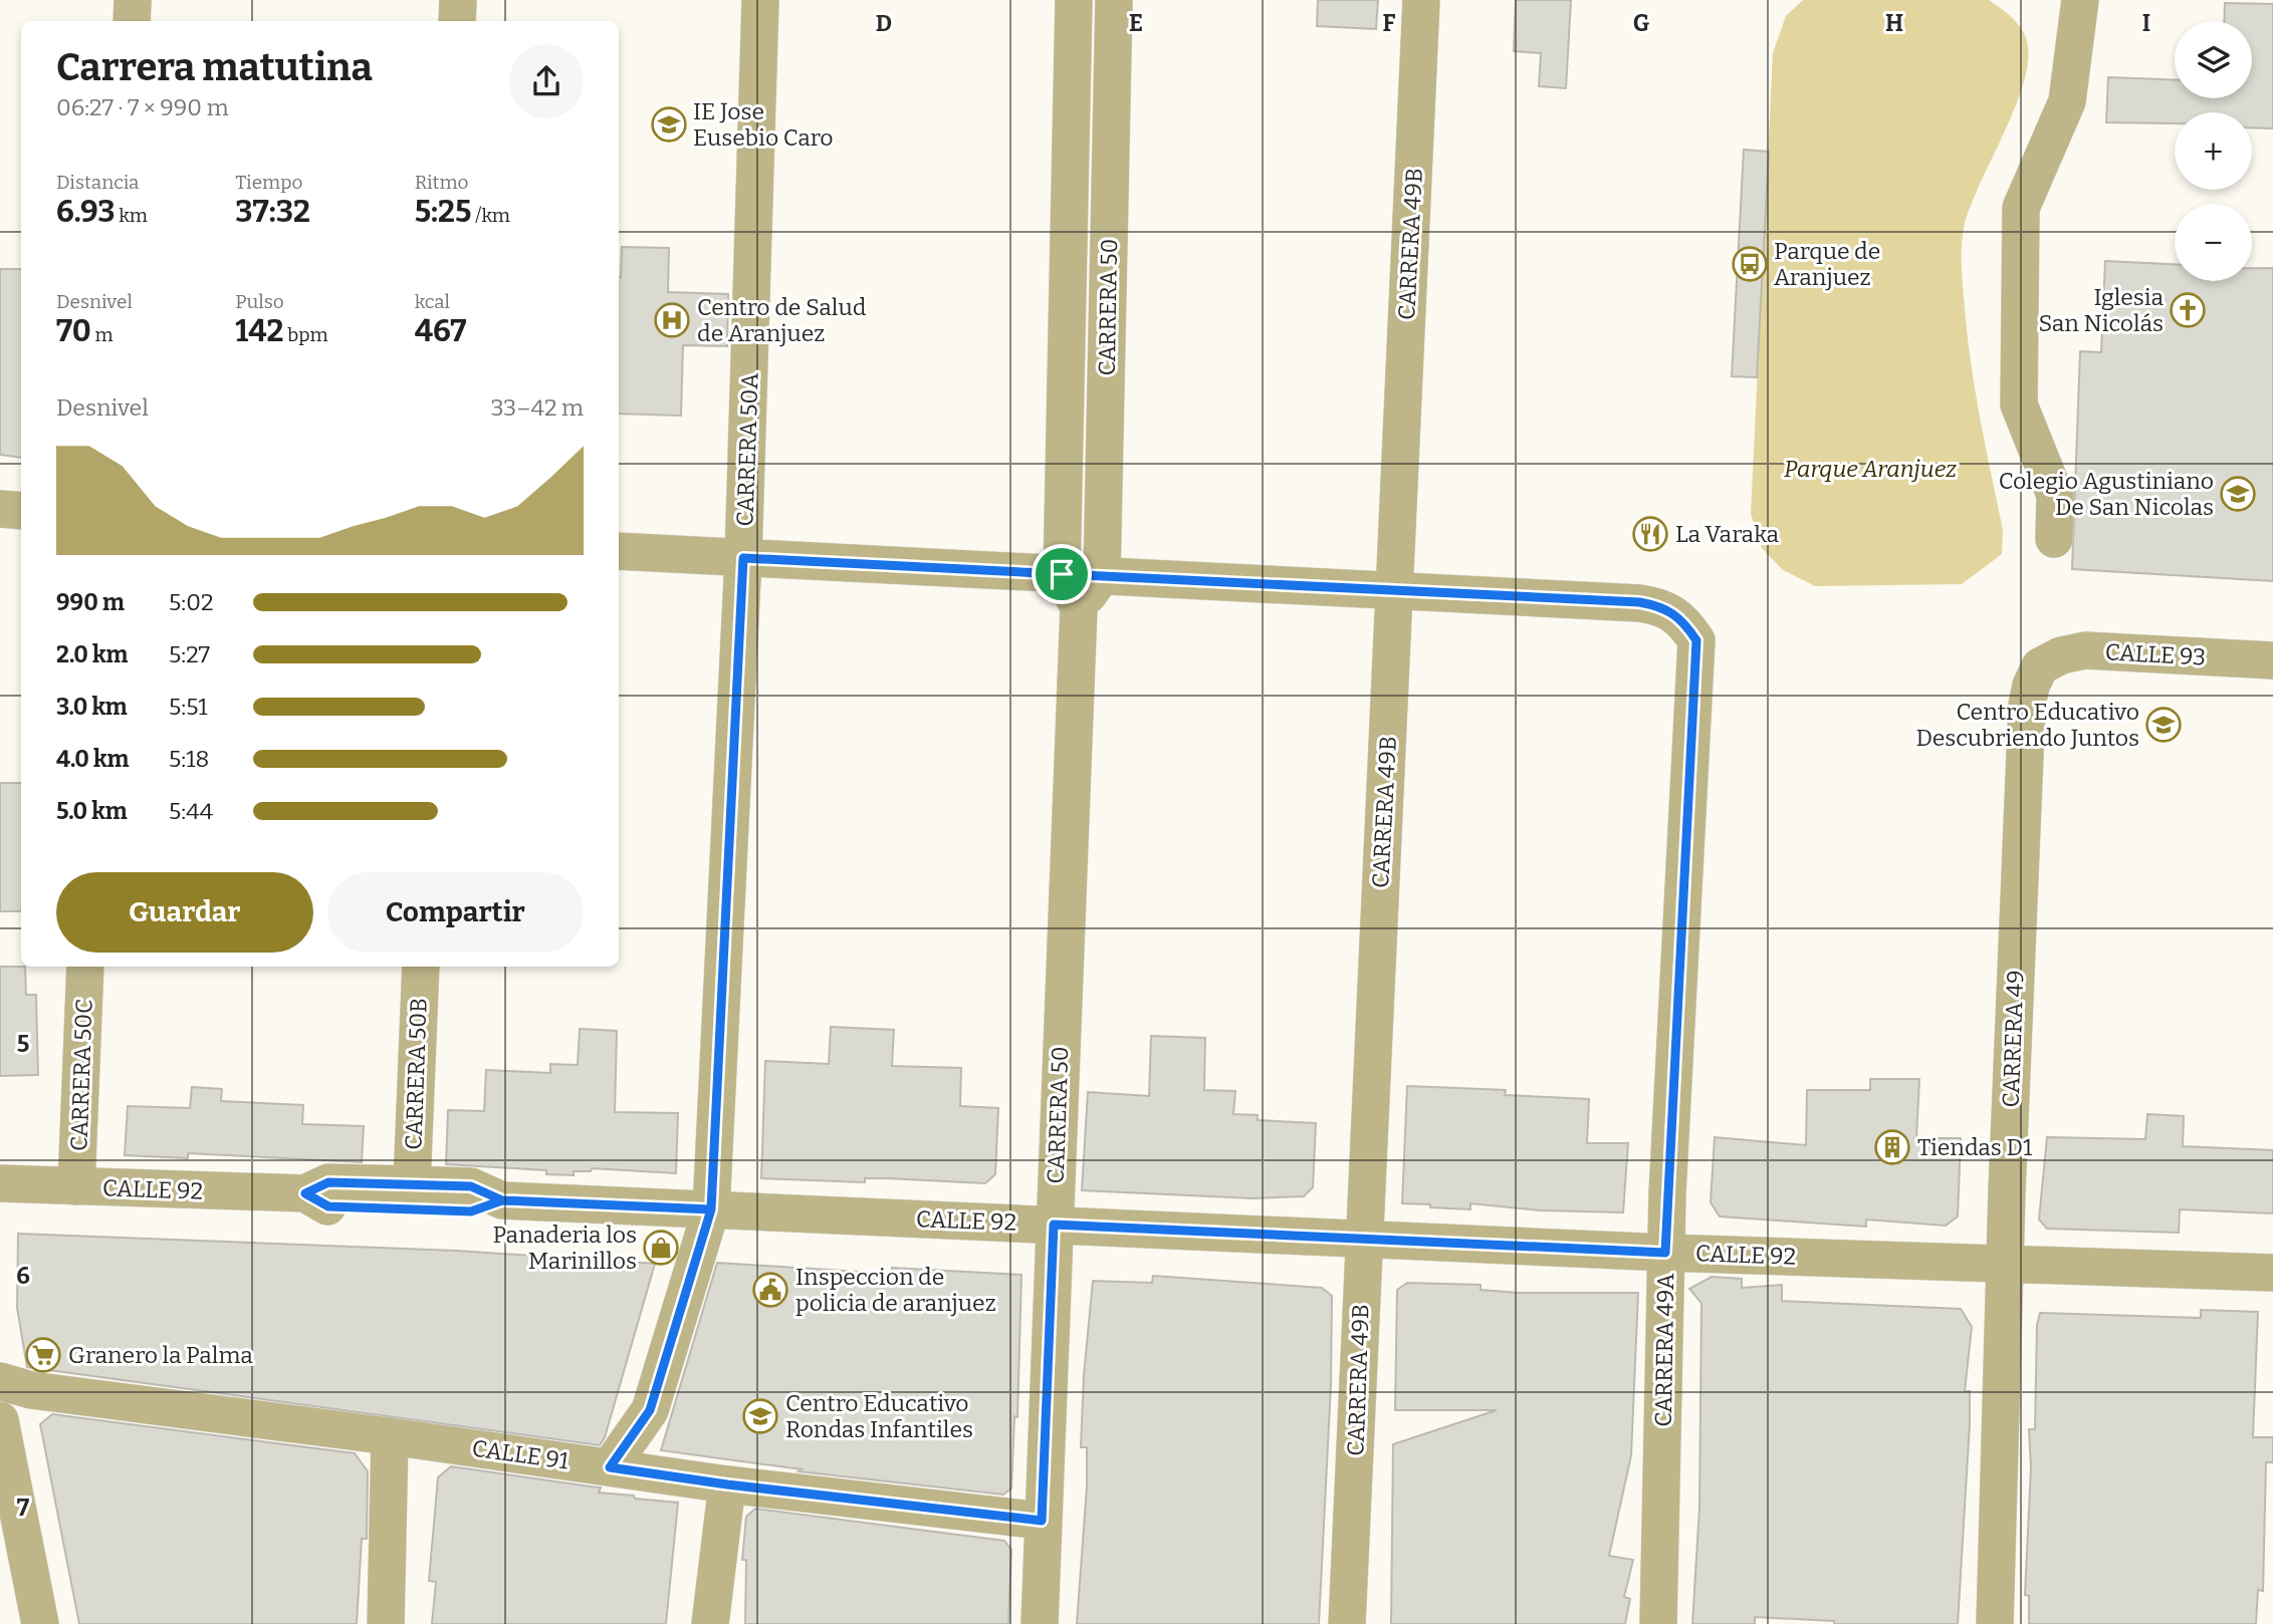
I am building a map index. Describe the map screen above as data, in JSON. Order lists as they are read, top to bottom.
{
  "streets": {
    "street": [
      "CARRERA 49B",
      "CARRERA 50",
      "CARRERA 50A",
      "CALLE 93",
      "CARRERA 49",
      "CARRERA 50B",
      "CARRERA 50C",
      "CALLE 92",
      "CARRERA 49A",
      "CALLE 91"
    ]
  },
  "crossings": [
    ["CARRERA 49B", "CALLE 92"],
    ["CARRERA 49B", "CARRERA 49A"],
    ["CARRERA 50", "CALLE 92"],
    ["CARRERA 50", "CALLE 91"],
    ["CARRERA 50A", "CALLE 92"],
    ["CARRERA 50A", "CALLE 91"],
    ["CALLE 93", "CARRERA 49"],
    ["CARRERA 49", "CALLE 92"],
    ["CARRERA 50B", "CALLE 92"],
    ["CARRERA 50C", "CALLE 92"],
    ["CALLE 92", "CARRERA 49A"]
  ],
  "parks": ["Parque Aranjuez"],
  "places": {
    "school or university": [
      "IE Jose Eusebio Caro",
      "Colegio Agustiniano De San Nicolas",
      "Centro Educativo Descubriendo Juntos",
      "Centro Educativo Rondas Infantiles"
    ],
    "bus stop": ["Parque de Aranjuez"],
    "church": ["Iglesia San Nicolás"],
    "hospital": ["Centro de Salud de Aranjuez"],
    "restaurant": ["La Varaka"],
    "building": ["Tiendas D1"],
    "shop": ["Panaderia los Marinillos"],
    "public building": ["Inspeccion de policia de aranjuez"],
    "supermarket": ["Granero la Palma"]
  },
  "page": {
    "map_buttons": ["+", "−"],
    "heading": ["Carrera matutina", "06:27 · 7 × 990 m"],
    "stats": [
      ["Distancia", "6.93 km"],
      ["Tiempo", "37:32"],
      ["Ritmo", "5:25 /km"],
      ["Desnivel", "70 m"],
      ["Pulso", "142 bpm"],
      ["kcal", "467"]
    ],
    "chart": ["Desnivel", "33–42 m"],
    "list": [
      {
        "name": "990 m",
        "note": "5:02"
      },
      {
        "name": "2.0 km",
        "note": "5:27"
      },
      {
        "name": "3.0 km",
        "note": "5:51"
      },
      {
        "name": "4.0 km",
        "note": "5:18"
      },
      {
        "name": "5.0 km",
        "note": "5:44"
      }
    ],
    "buttons": ["Guardar", "Compartir"]
  },
  "grid": {
    "columns": [
      "D",
      "E",
      "F",
      "G",
      "H",
      "I"
    ],
    "rows": ["5", "6", "7"]
  }
}
